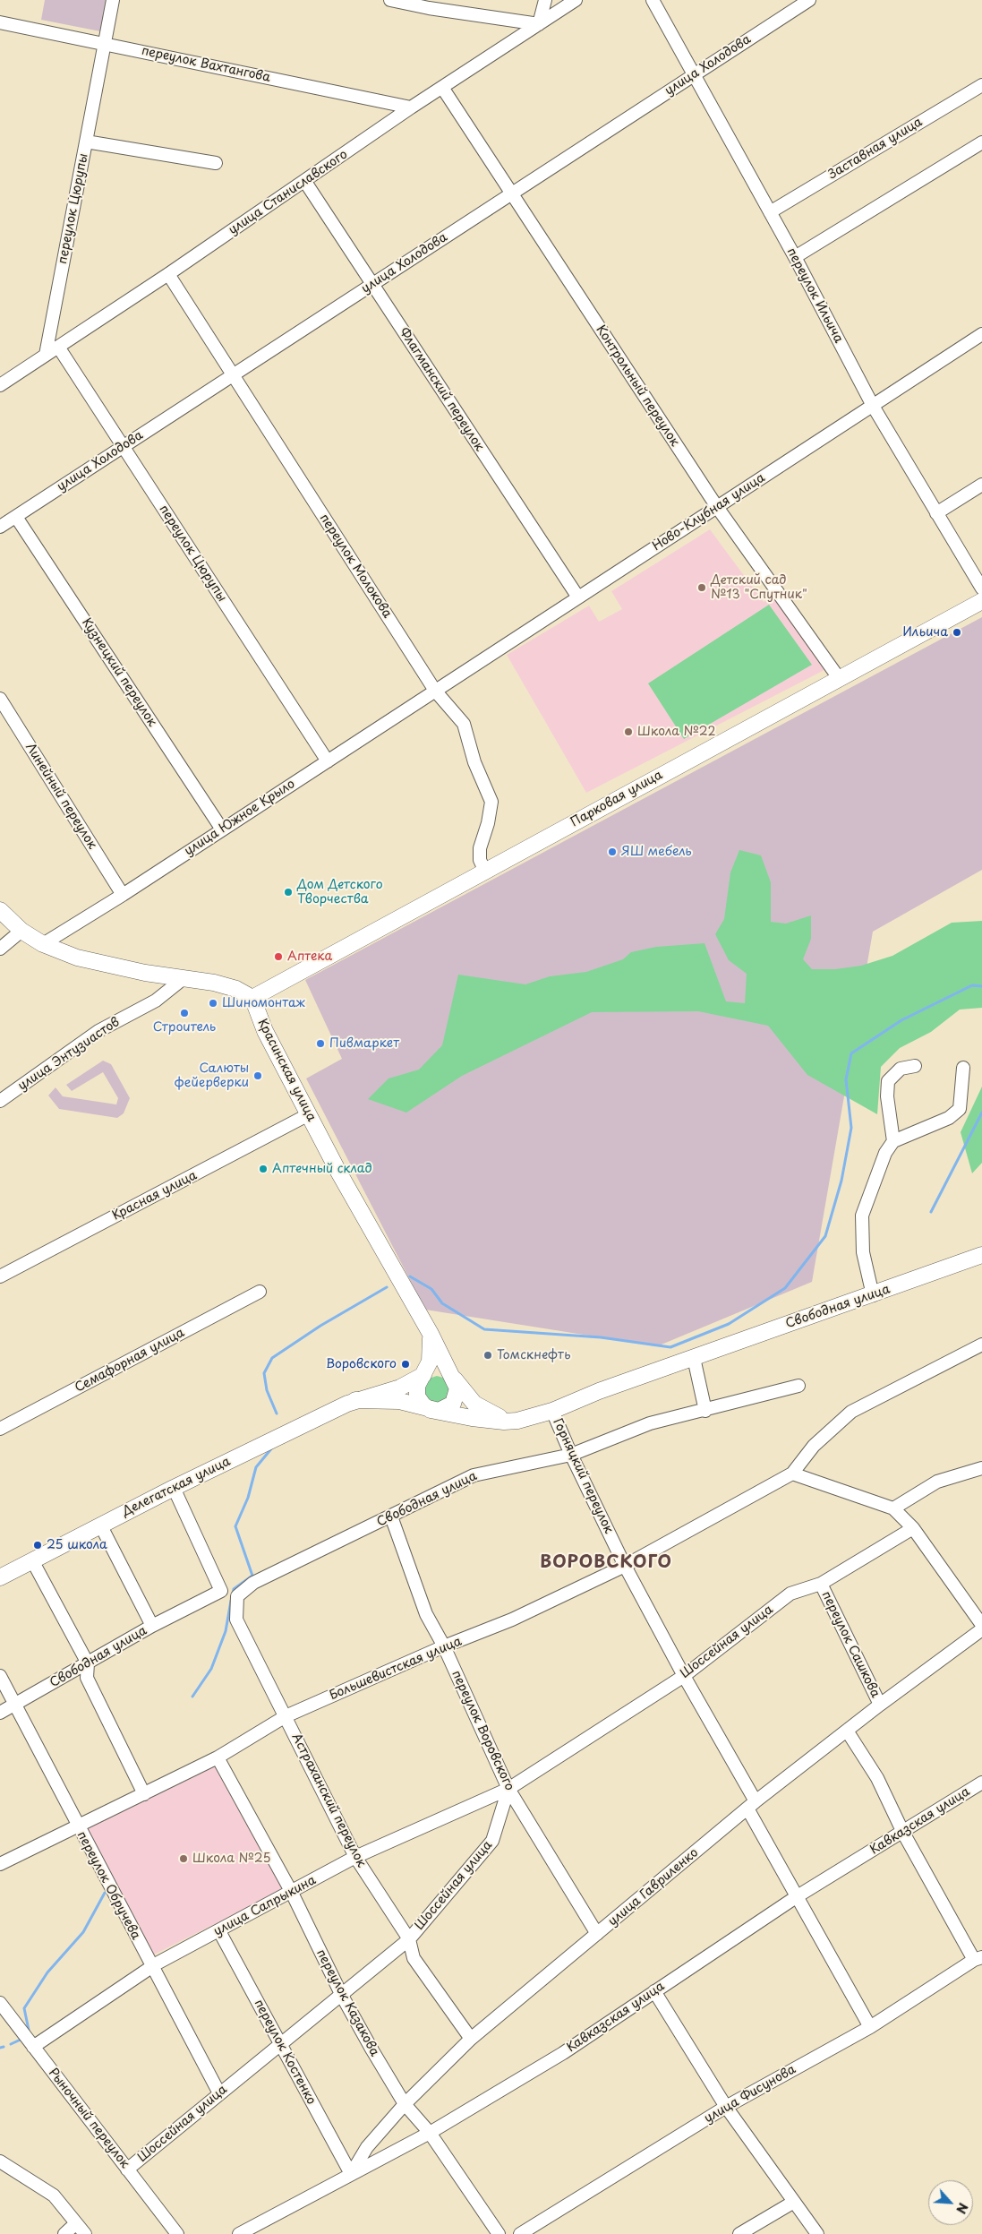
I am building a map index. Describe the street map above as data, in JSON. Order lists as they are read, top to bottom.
{
  "streets": {
    "main road": [
      "Парковая улица",
      "Красинская улица",
      "Свободная улица",
      "Делегатская улица"
    ],
    "street": [
      "переулок Вахтангова",
      "улица Холодова",
      "Заставная улица",
      "улица Станиславского",
      "переулок Цюрупы",
      "переулок Ильича",
      "Контрольный переулок",
      "Флагманский переулок",
      "Ново-Клубная улица",
      "переулок Молокова",
      "Кузнецкий переулок",
      "Линейный переулок",
      "улица Южное Крыло",
      "улица Энтузиастов",
      "Красная улица",
      "Семафорная улица",
      "Горняцкий переулок",
      "Шоссейная улица",
      "переулок Сашкова",
      "Большевистская улица",
      "переулок Воровского",
      "Астраханский переулок",
      "Кавказская улица",
      "переулок Обручева",
      "улица Гавриленко",
      "улица Сапрыкина",
      "переулок Казакова",
      "переулок Костенко",
      "улица Фисунова",
      "Рыночный переулок"
    ]
  },
  "crossings": [
    ["переулок Вахтангова", "улица Станиславского"],
    ["переулок Вахтангова", "переулок Цюрупы"],
    ["улица Холодова", "переулок Цюрупы"],
    ["улица Холодова", "переулок Ильича"],
    ["улица Холодова", "Контрольный переулок"],
    ["улица Холодова", "Флагманский переулок"],
    ["улица Холодова", "переулок Молокова"],
    ["улица Холодова", "Кузнецкий переулок"],
    ["Заставная улица", "переулок Ильича"],
    ["улица Станиславского", "переулок Цюрупы"],
    ["улица Станиславского", "Контрольный переулок"],
    ["улица Станиславского", "Флагманский переулок"],
    ["улица Станиславского", "переулок Молокова"],
    ["переулок Цюрупы", "улица Южное Крыло"],
    ["переулок Ильича", "Ново-Клубная улица"],
    ["Контрольный переулок", "Ново-Клубная улица"],
    ["Контрольный переулок", "Парковая улица"],
    ["Флагманский переулок", "Ново-Клубная улица"],
    ["Ново-Клубная улица", "переулок Молокова"],
    ["Ново-Клубная улица", "улица Южное Крыло"],
    ["переулок Молокова", "Парковая улица"],
    ["переулок Молокова", "улица Южное Крыло"],
    ["Кузнецкий переулок", "улица Южное Крыло"],
    ["Линейный переулок", "улица Южное Крыло"],
    ["Парковая улица", "Красинская улица"],
    ["Красинская улица", "Красная улица"],
    ["Красинская улица", "Свободная улица"],
    ["Красинская улица", "Делегатская улица"],
    ["Свободная улица", "Горняцкий переулок"],
    ["Свободная улица", "Делегатская улица"],
    ["Свободная улица", "переулок Воровского"],
    ["Свободная улица", "Астраханский переулок"],
    ["Свободная улица", "переулок Обручева"],
    ["Горняцкий переулок", "Шоссейная улица"],
    ["Горняцкий переулок", "Большевистская улица"],
    ["Горняцкий переулок", "Кавказская улица"],
    ["Горняцкий переулок", "улица Гавриленко"],
    ["Горняцкий переулок", "улица Фисунова"],
    ["Шоссейная улица", "переулок Сашкова"],
    ["Шоссейная улица", "переулок Воровского"],
    ["Шоссейная улица", "Астраханский переулок"],
    ["Шоссейная улица", "переулок Обручева"],
    ["Шоссейная улица", "улица Сапрыкина"],
    ["Шоссейная улица", "переулок Казакова"],
    ["Шоссейная улица", "переулок Костенко"],
    ["Шоссейная улица", "Рыночный переулок"],
    ["переулок Сашкова", "улица Гавриленко"],
    ["Большевистская улица", "переулок Воровского"],
    ["Большевистская улица", "Астраханский переулок"],
    ["Большевистская улица", "переулок Обручева"],
    ["Большевистская улица", "переулок Казакова"],
    ["переулок Воровского", "улица Гавриленко"],
    ["переулок Воровского", "улица Сапрыкина"],
    ["Астраханский переулок", "улица Гавриленко"],
    ["Астраханский переулок", "улица Сапрыкина"],
    ["Кавказская улица", "улица Гавриленко"],
    ["Кавказская улица", "переулок Казакова"],
    ["Кавказская улица", "переулок Костенко"],
    ["переулок Обручева", "улица Сапрыкина"],
    ["улица Гавриленко", "переулок Казакова"],
    ["улица Гавриленко", "переулок Костенко"],
    ["улица Сапрыкина", "переулок Казакова"],
    ["улица Сапрыкина", "переулок Костенко"],
    ["улица Сапрыкина", "Рыночный переулок"]
  ],
  "districts": ["ВОРОВСКОГО"],
  "places": [
    "Детский сад №13 \"Спутник\"",
    "Ильича",
    "Школа №22",
    "ЯШ мебель",
    "Дом Детского Творчества",
    "Аптека",
    "Шиномонтаж",
    "Строитель",
    "Пивмаркет",
    "Салюты фейерверки",
    "Аптечный склад",
    "Томскнефть",
    "Воровского",
    "25 школа",
    "Школа №25"
  ],
  "north": "bottom right"
}
